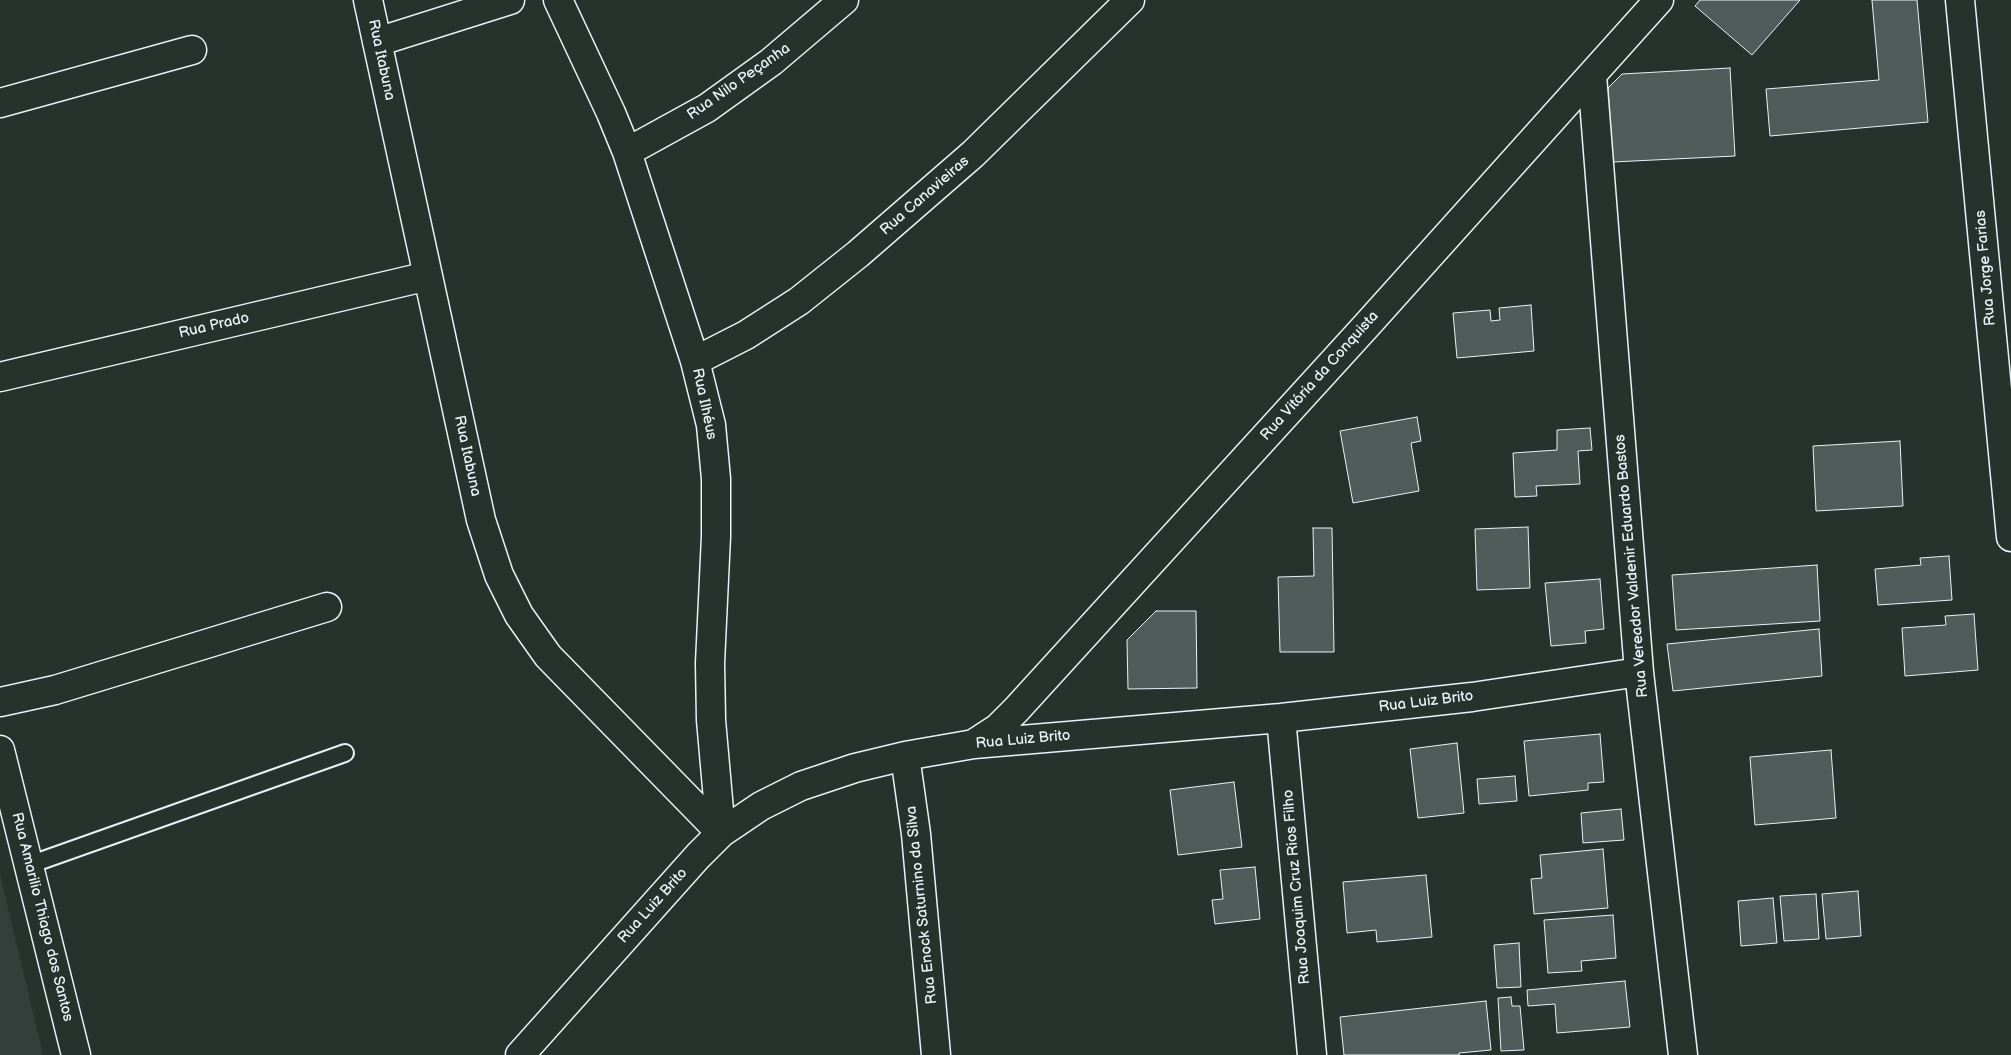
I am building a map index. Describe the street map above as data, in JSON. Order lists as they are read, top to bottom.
{
  "streets": {
    "street": [
      "Rua Itabuna",
      "Rua Nilo Peçanha",
      "Rua Canavieiras",
      "Rua Jorge Farias",
      "Rua Prado",
      "Rua Vitória da Conquista",
      "Rua Ilhéus",
      "Rua Vereador Valdenir Eduardo Bastos",
      "Rua Luiz Brito",
      "Rua Joaquim Cruz Rios Filho",
      "Rua Enock Saturnino da Silva",
      "Rua Amarilio Thiago dos Santos"
    ]
  },
  "crossings": [
    ["Rua Itabuna", "Rua Prado"],
    ["Rua Itabuna", "Rua Ilhéus"],
    ["Rua Itabuna", "Rua Luiz Brito"],
    ["Rua Nilo Peçanha", "Rua Ilhéus"],
    ["Rua Canavieiras", "Rua Ilhéus"],
    ["Rua Vitória da Conquista", "Rua Vereador Valdenir Eduardo Bastos"],
    ["Rua Vitória da Conquista", "Rua Luiz Brito"],
    ["Rua Ilhéus", "Rua Luiz Brito"],
    ["Rua Vereador Valdenir Eduardo Bastos", "Rua Luiz Brito"],
    ["Rua Luiz Brito", "Rua Joaquim Cruz Rios Filho"],
    ["Rua Luiz Brito", "Rua Enock Saturnino da Silva"]
  ]
}
